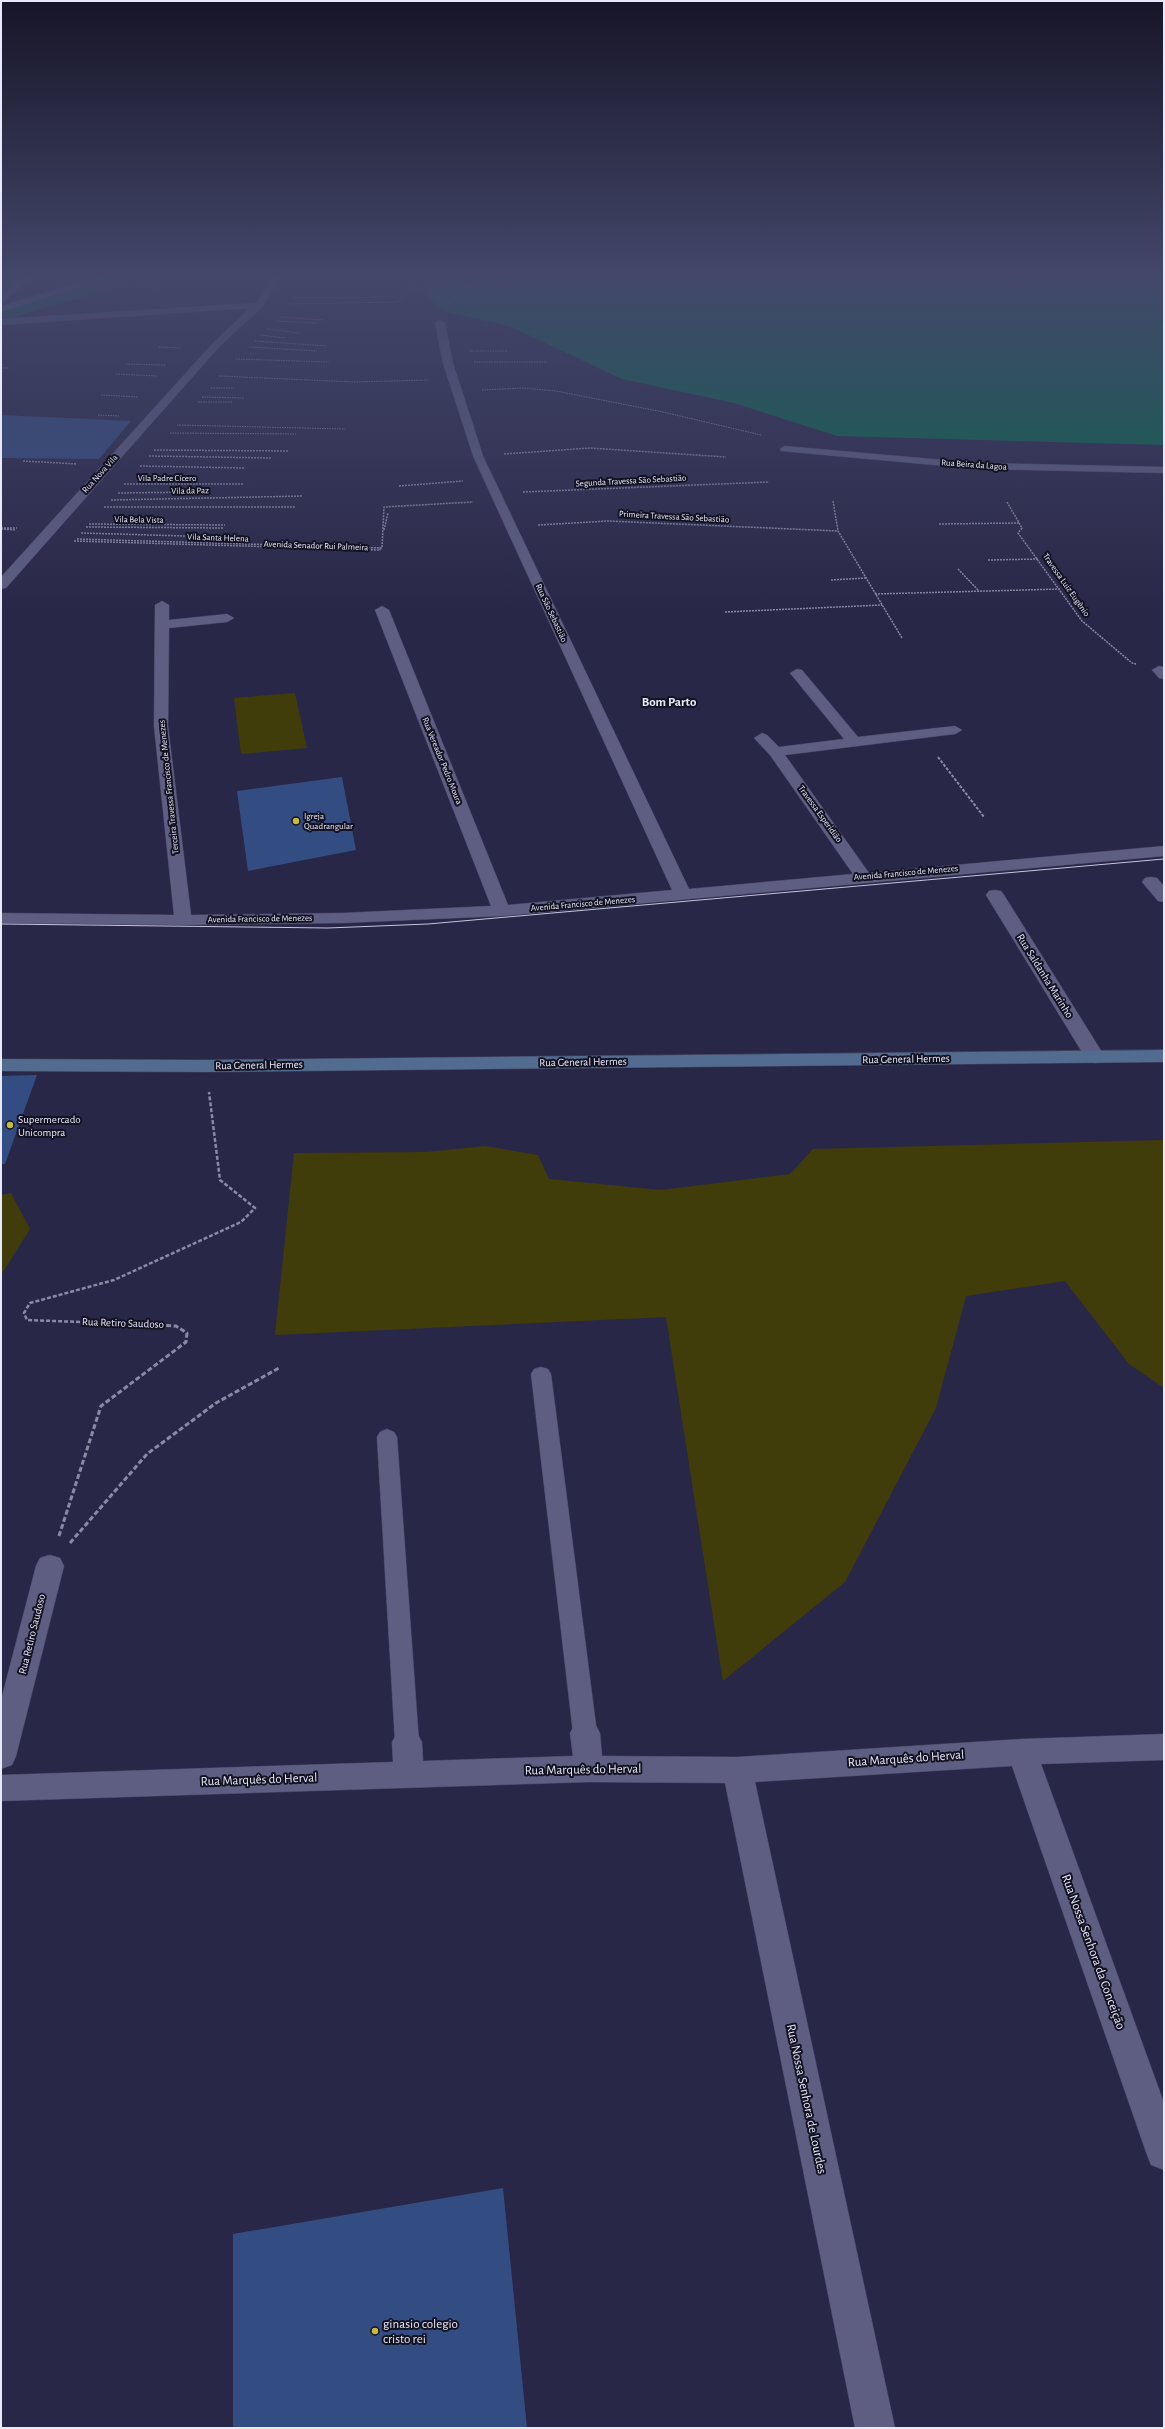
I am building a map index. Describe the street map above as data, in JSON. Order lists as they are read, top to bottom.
{
  "streets": {
    "street": [
      "Rua Beira da Lagoa",
      "Rua Nova Vila",
      "Rua São Sebastião",
      "Rua Vereador Pedro Moura",
      "Terceira Travessa Francisco de Menezes",
      "Travessa Esperidião",
      "Avenida Francisco de Menezes",
      "Rua Saldanha Marinho",
      "Rua General Hermes",
      "Rua Retiro Saudoso",
      "Rua Marquês do Herval",
      "Rua Nossa Senhora da Conceição",
      "Rua Nossa Senhora de Lourdes"
    ],
    "path": [
      "Vila Padre Cícero",
      "Segunda Travessa São Sebastião",
      "Vila da Paz",
      "Primeira Travessa São Sebastião",
      "Vila Bela Vista",
      "Vila Santa Helena",
      "Avenida Senador Rui Palmeira",
      "Travessa Luiz Eugênio"
    ]
  },
  "crossings": [
    ["Rua Nova Vila", "Vila Padre Cícero"],
    ["Rua Nova Vila", "Vila da Paz"],
    ["Rua Nova Vila", "Vila Bela Vista"],
    ["Rua Nova Vila", "Vila Santa Helena"],
    ["Segunda Travessa São Sebastião", "Rua São Sebastião"],
    ["Primeira Travessa São Sebastião", "Rua São Sebastião"],
    ["Vila Bela Vista", "Vila Santa Helena"],
    ["Rua São Sebastião", "Avenida Francisco de Menezes"],
    ["Rua Vereador Pedro Moura", "Avenida Francisco de Menezes"],
    ["Terceira Travessa Francisco de Menezes", "Avenida Francisco de Menezes"],
    ["Travessa Esperidião", "Avenida Francisco de Menezes"],
    ["Rua Saldanha Marinho", "Rua General Hermes"],
    ["Rua General Hermes", "Rua Retiro Saudoso"],
    ["Rua Marquês do Herval", "Rua Nossa Senhora da Conceição"],
    ["Rua Marquês do Herval", "Rua Nossa Senhora de Lourdes"]
  ],
  "districts": ["Bom Parto"],
  "places": ["Igreja Quadrangular", "Supermercado Unicompra", "ginasio colegio cristo rei"]
}
